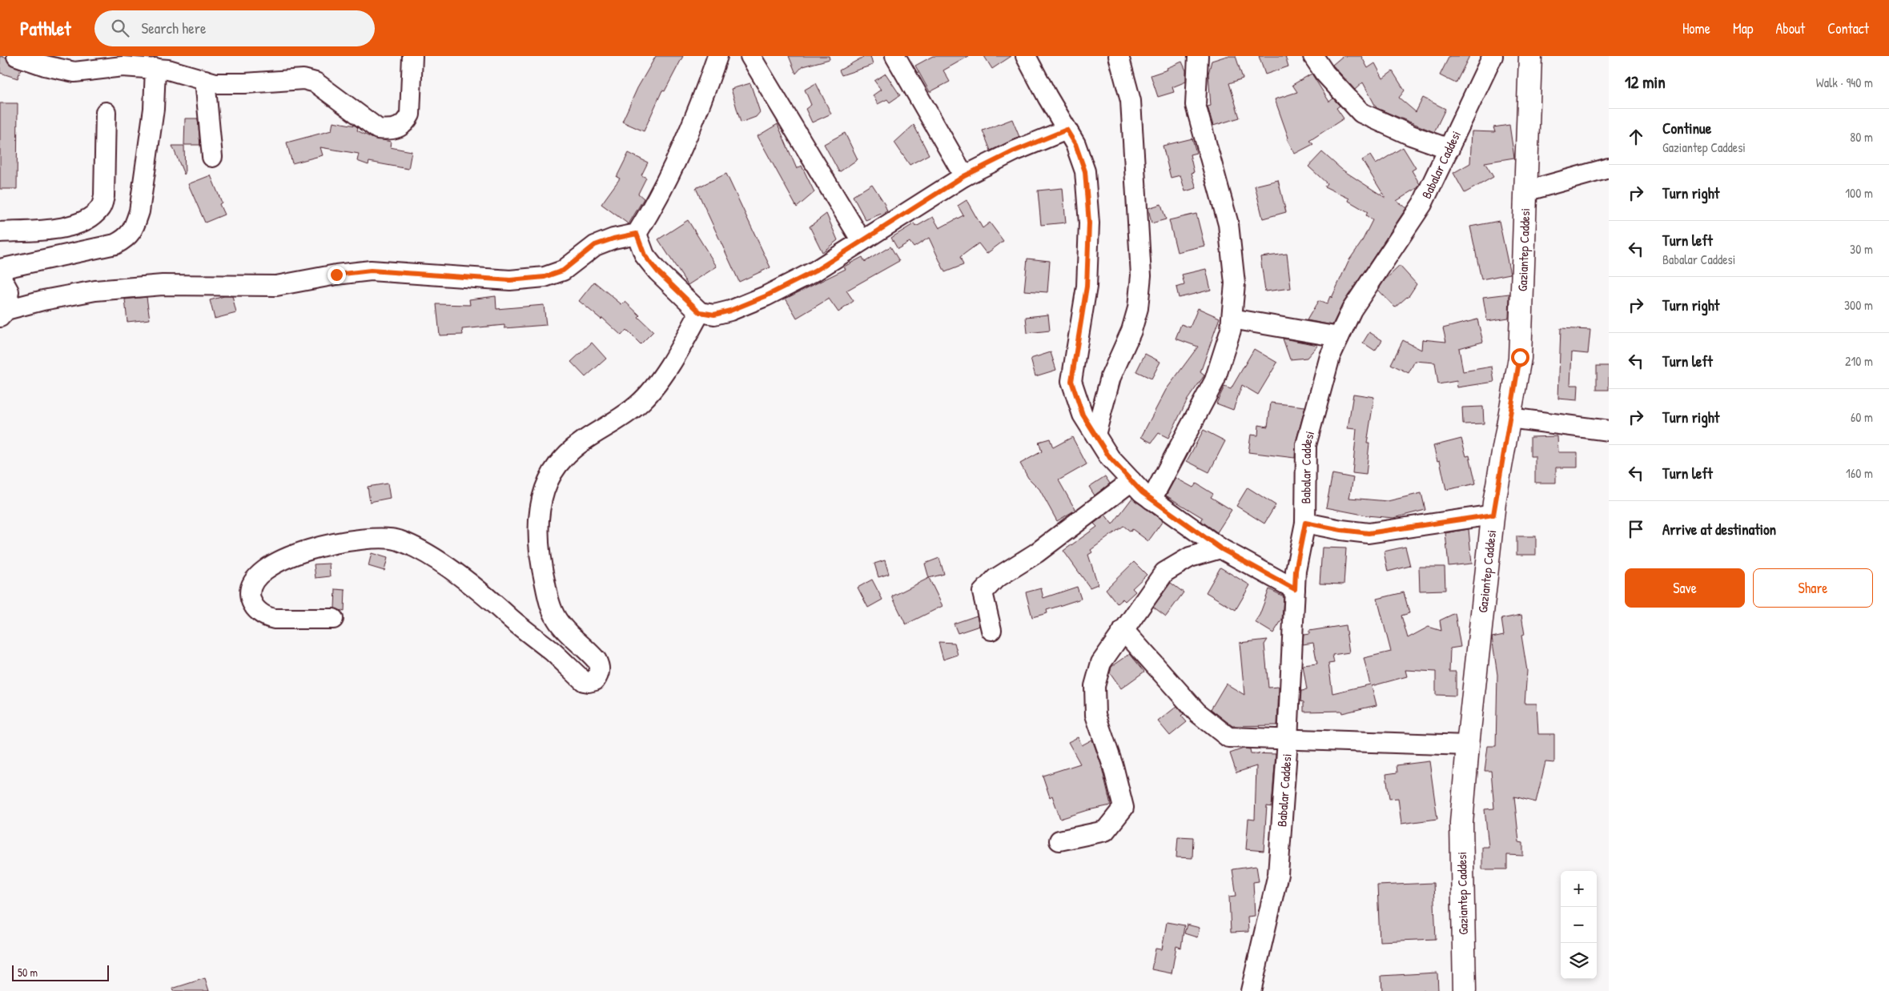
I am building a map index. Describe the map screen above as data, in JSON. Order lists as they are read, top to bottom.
{
  "streets": {
    "main road": ["Gaziantep Caddesi"],
    "street": ["Babalar Caddesi"]
  },
  "scale_bar": "50 m",
  "page": {
    "header": "Pathlet",
    "search": "Search here",
    "nav": [
      "Home",
      "Map",
      "About",
      "Contact"
    ],
    "heading": ["12 min", "Walk · 940 m"],
    "list": [
      ["Continue", "Gaziantep Caddesi", "80 m"],
      ["Turn right", "100 m"],
      ["Turn left", "Babalar Caddesi", "30 m"],
      ["Turn right", "300 m"],
      ["Turn left", "210 m"],
      ["Turn right", "60 m"],
      ["Turn left", "160 m"],
      "Arrive at destination"
    ],
    "buttons": ["Save", "Share"],
    "map_buttons": ["+", "−"],
    "scale": "50 m"
  }
}
